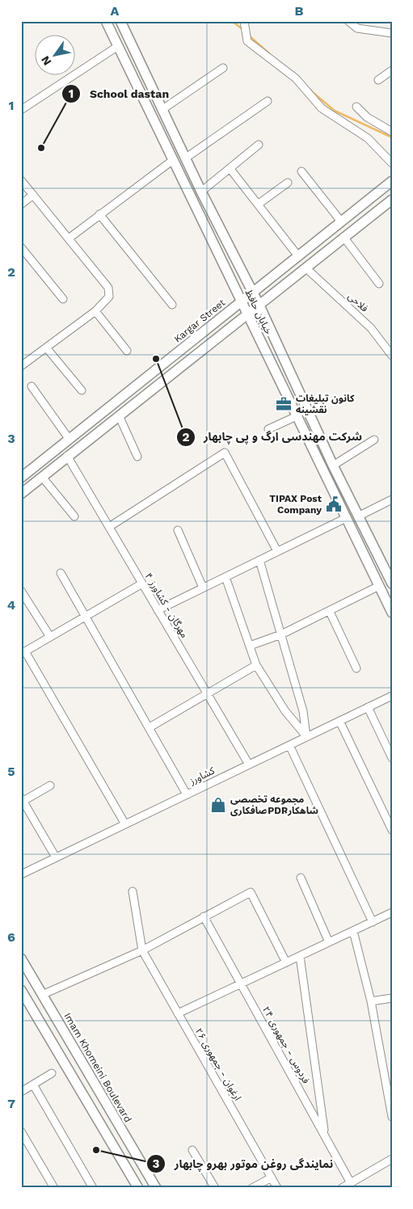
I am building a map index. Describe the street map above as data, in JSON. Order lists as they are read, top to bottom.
{
  "streets": {
    "main road": ["خیابان حافظ", "Kargar Street", "Imam Khomeini Boulevard"],
    "street": [
      "فلاحی",
      "مهرگان - کشاورز ۴",
      "کشاورز",
      "فردوس - جمهوری ۲۴",
      "ارغوان - جمهوری ۲۶"
    ]
  },
  "crossings": [
    ["خیابان حافظ", "Kargar Street"],
    ["مهرگان - کشاورز ۴", "کشاورز"]
  ],
  "places": {
    "other": ["School dastan", "شرکت مهندسی ارگ و پی چابهار", "نمایندگی روغن موتور بهرو چابهار"],
    "office": ["کانون تبلیغات نقشینه"],
    "public building": ["TIPAX Post Company"],
    "shop": ["مجموعه تخصصی صافکاریPDRشاهکار"]
  },
  "north": "bottom left",
  "grid": {
    "columns": ["A", "B"],
    "rows": [
      "1",
      "2",
      "3",
      "4",
      "5",
      "6",
      "7"
    ]
  }
}
